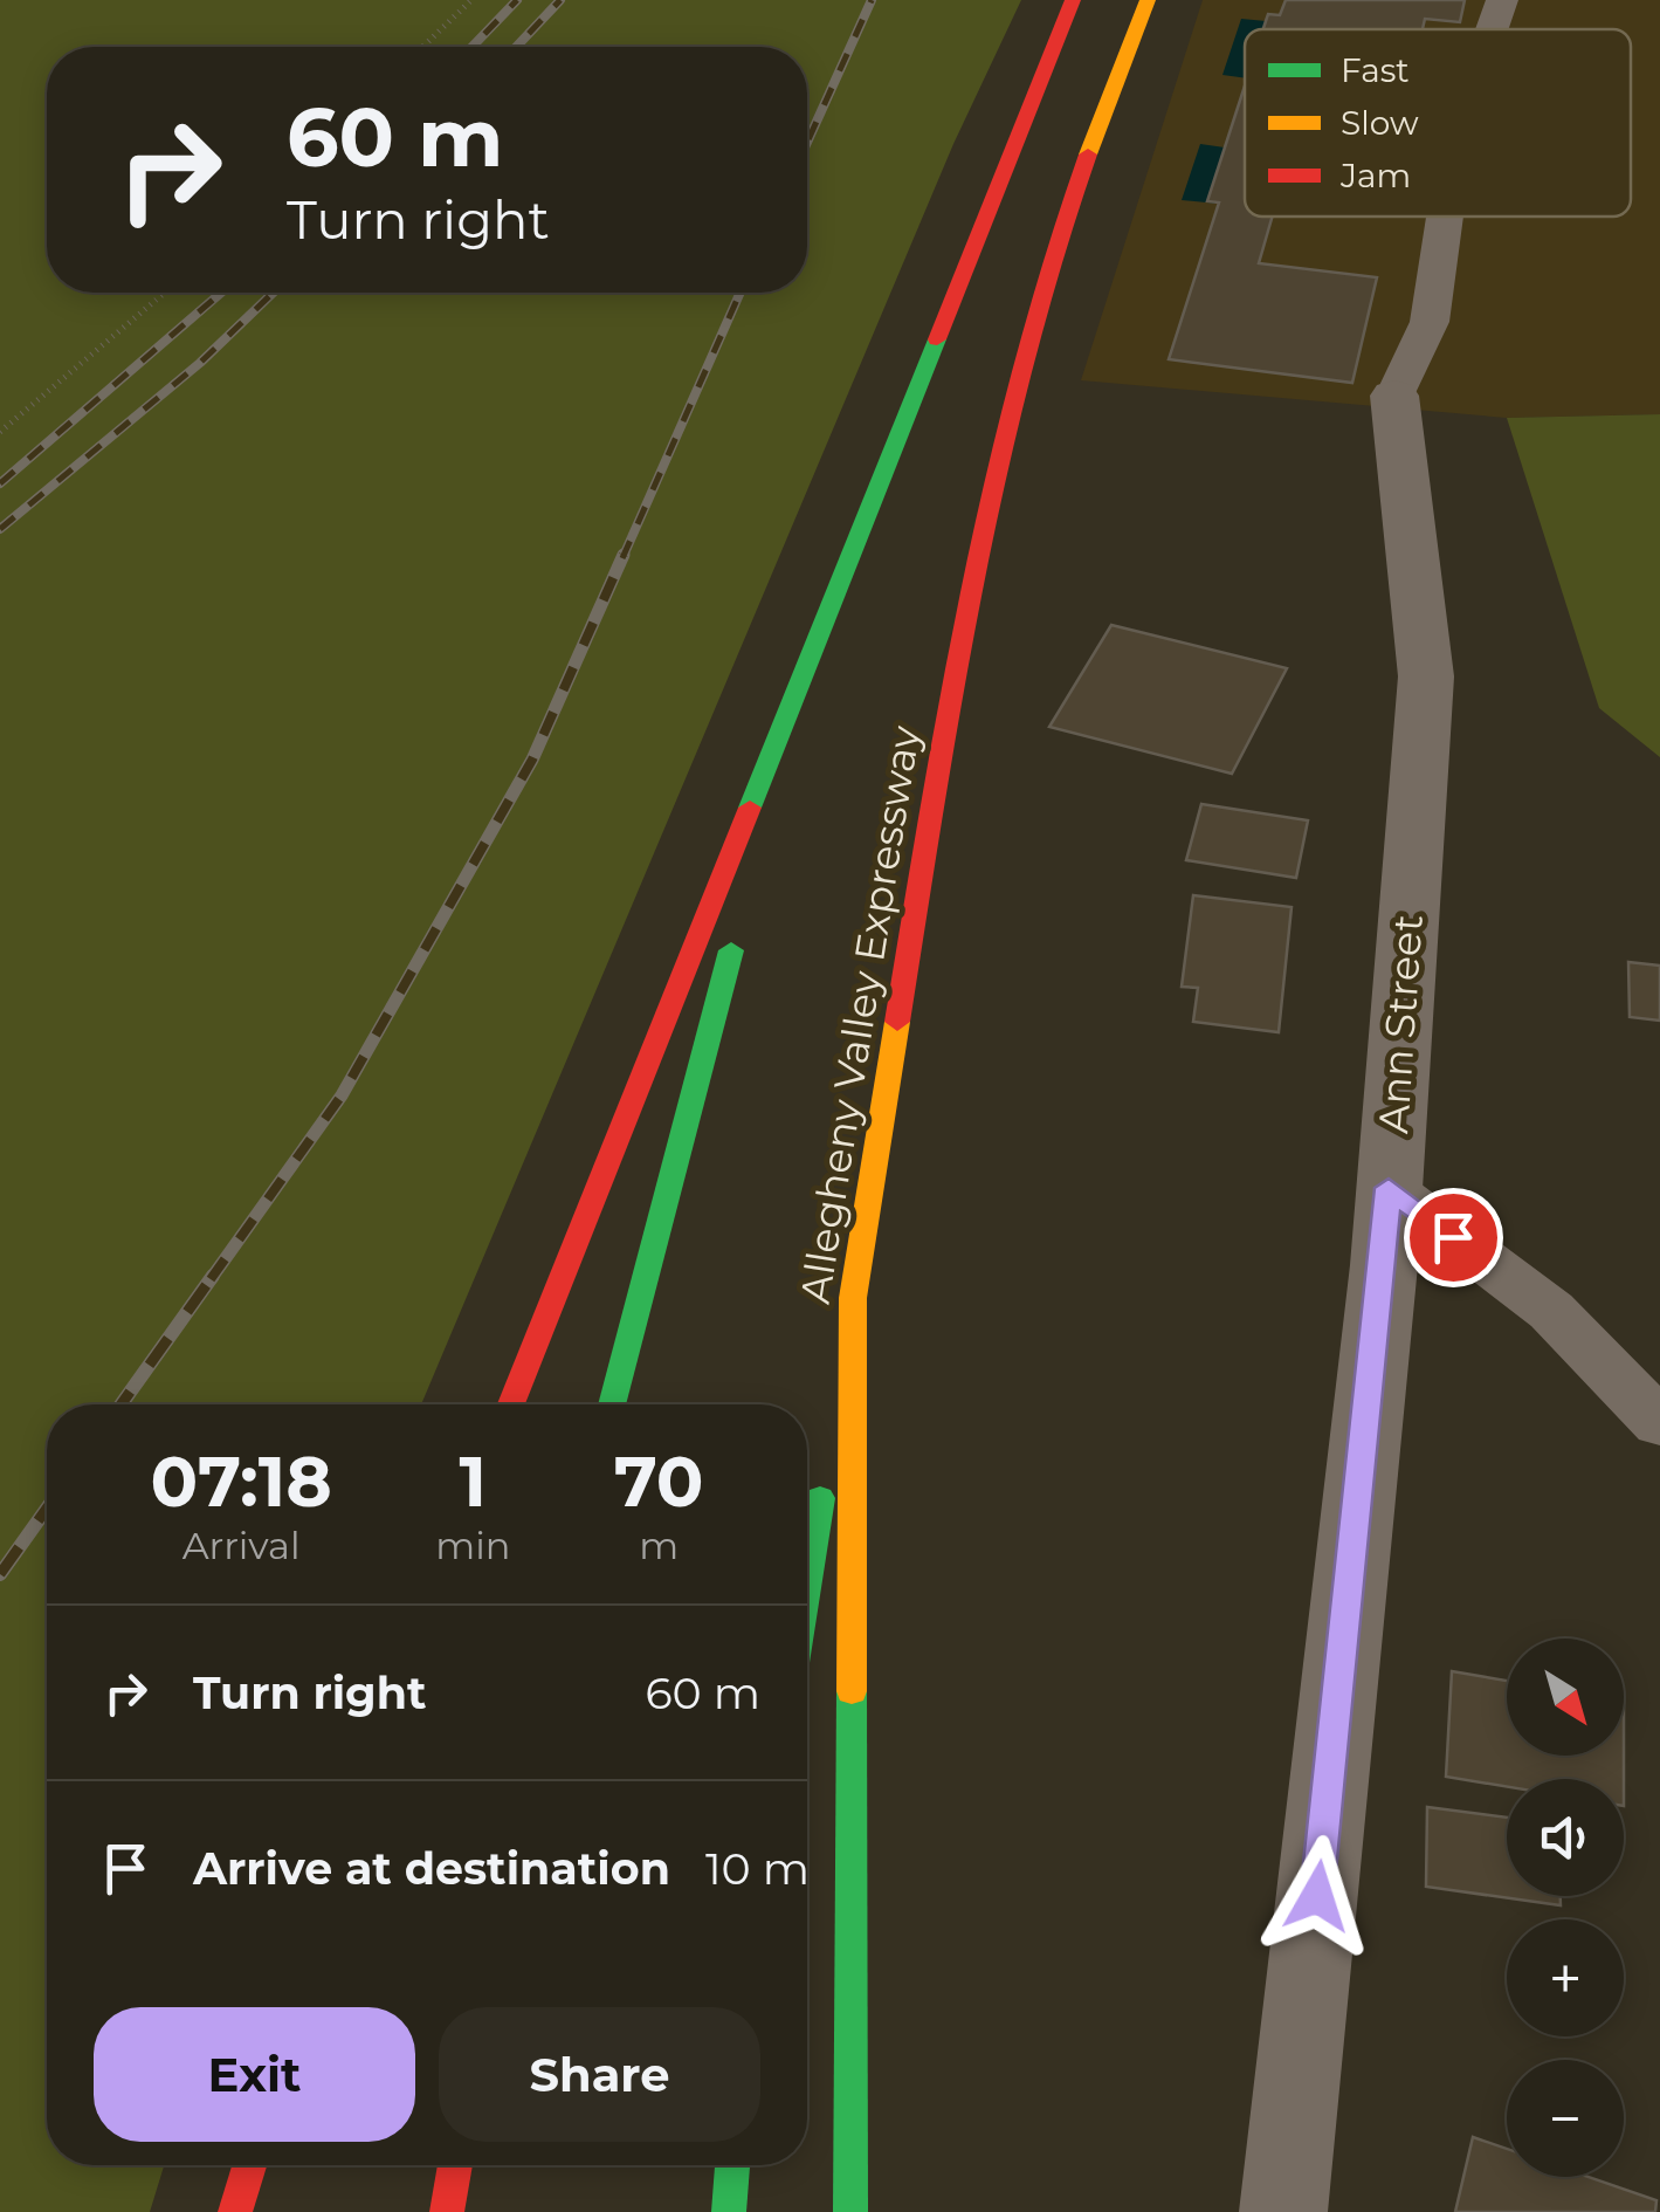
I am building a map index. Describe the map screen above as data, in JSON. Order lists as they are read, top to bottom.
{
  "streets": {
    "highway": ["Allegheny Valley Expressway"],
    "street": ["Ann Street"]
  },
  "legend": ["Fast", "Slow", "Jam"],
  "north": "bottom right",
  "page": {
    "turn": ["60 m", "Turn right"],
    "eta": [
      "07:18",
      "Arrival",
      "1",
      "min",
      "70",
      "m"
    ],
    "list": [
      {
        "name": "Turn right",
        "value": "60 m"
      },
      {
        "name": "Arrive at destination",
        "value": "10 m"
      }
    ],
    "map_buttons": ["+", "−"],
    "buttons": ["Exit", "Share"]
  }
}
